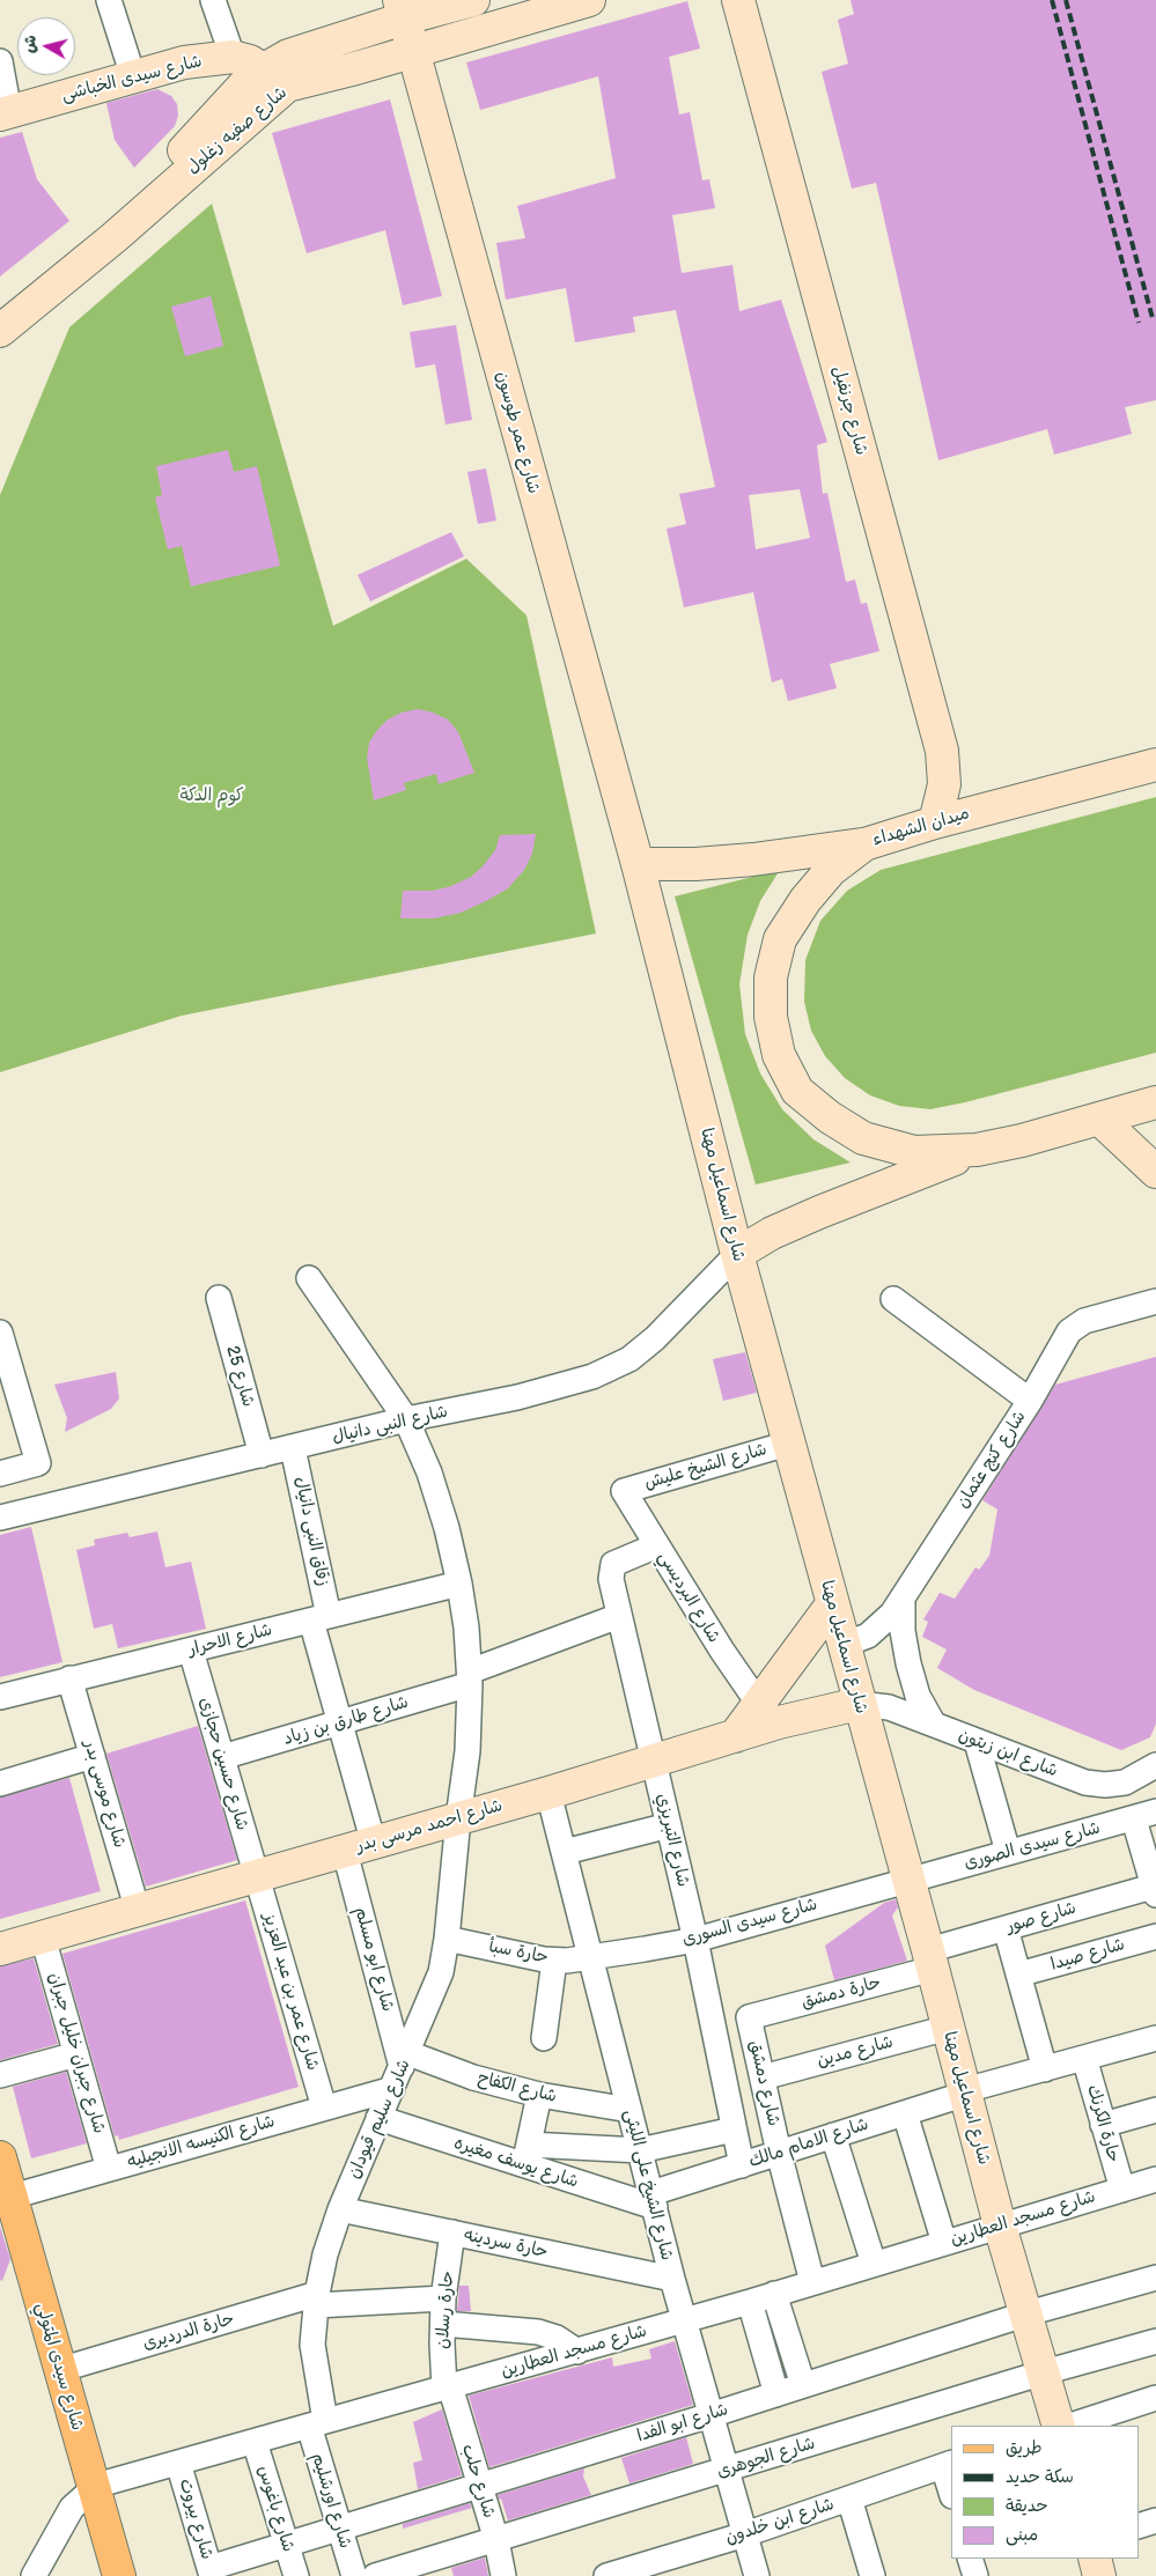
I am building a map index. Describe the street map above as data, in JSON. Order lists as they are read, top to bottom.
{
  "streets": {
    "main road": [
      "شارع سيدى الخباشى",
      "شارع صفيه زغلول",
      "شارع جرنفيل",
      "شارع عمر طوسون",
      "ميدان الشهداء",
      "شارع اسماعيل مهنا",
      "شارع احمد مرسى بدر",
      "شارع سيدى المتولي"
    ],
    "street": [
      "شارع 25",
      "شارع النبى دانيال",
      "شارع كنج عثمان",
      "شارع الشيخ عليش",
      "زقاق النبى دانيال",
      "شارع البرديسي",
      "شارع الاحرار",
      "شارع طارق بن زياد",
      "شارع ابن زيتون",
      "شارع حسين حجازى",
      "شارع موسى بدر",
      "شارع التبريزي",
      "شارع سيدى الصورى",
      "شارع صور",
      "شارع سيدى السورى",
      "حارة سبأ",
      "شارع صيدا",
      "شارع ابو مسلم",
      "شارع عمر بن عبد العزيز",
      "حارة دمشق",
      "شارع مدين",
      "شارع جبران خليل جبران",
      "شارع دمشق",
      "شارع الكفاح",
      "شارع سليم قيودان",
      "حارة الكرنك",
      "شارع الكنيسه الانجيليه",
      "شارع الامام مالك",
      "شارع يوسف مغيره",
      "شارع الشيخ على الليثى",
      "شارع مسجد العطارين",
      "حارة سردينه",
      "حارة رسلان",
      "حارة الدرديرى",
      "شارع ابو الفدا",
      "شارع الجوهرى",
      "شارع حلب",
      "شارع اورشليم",
      "شارع باغوس",
      "شارع بيروت",
      "شارع ابن خلدون"
    ]
  },
  "crossings": [
    ["شارع سيدى الخباشى", "شارع صفيه زغلول"],
    ["شارع صفيه زغلول", "شارع عمر طوسون"],
    ["شارع جرنفيل", "ميدان الشهداء"],
    ["شارع عمر طوسون", "شارع اسماعيل مهنا"],
    ["شارع اسماعيل مهنا", "شارع النبى دانيال"],
    ["شارع اسماعيل مهنا", "شارع كنج عثمان"],
    ["شارع اسماعيل مهنا", "شارع الشيخ عليش"],
    ["شارع اسماعيل مهنا", "شارع ابن زيتون"],
    ["شارع اسماعيل مهنا", "شارع احمد مرسى بدر"],
    ["شارع اسماعيل مهنا", "شارع سيدى الصورى"],
    ["شارع اسماعيل مهنا", "شارع صور"],
    ["شارع اسماعيل مهنا", "شارع سيدى السورى"],
    ["شارع اسماعيل مهنا", "حارة دمشق"],
    ["شارع اسماعيل مهنا", "شارع مدين"],
    ["شارع اسماعيل مهنا", "شارع الامام مالك"],
    ["شارع اسماعيل مهنا", "شارع مسجد العطارين"],
    ["شارع اسماعيل مهنا", "شارع ابو الفدا"],
    ["شارع اسماعيل مهنا", "شارع الجوهرى"],
    ["شارع 25", "شارع النبى دانيال"],
    ["شارع النبى دانيال", "زقاق النبى دانيال"],
    ["شارع النبى دانيال", "شارع سليم قيودان"],
    ["شارع الشيخ عليش", "شارع البرديسي"],
    ["زقاق النبى دانيال", "شارع الاحرار"],
    ["زقاق النبى دانيال", "شارع طارق بن زياد"],
    ["زقاق النبى دانيال", "شارع ابو مسلم"],
    ["شارع البرديسي", "شارع التبريزي"],
    ["شارع الاحرار", "شارع حسين حجازى"],
    ["شارع الاحرار", "شارع موسى بدر"],
    ["شارع الاحرار", "شارع سليم قيودان"],
    ["شارع طارق بن زياد", "شارع حسين حجازى"],
    ["شارع طارق بن زياد", "شارع التبريزي"],
    ["شارع طارق بن زياد", "شارع ابو مسلم"],
    ["شارع طارق بن زياد", "شارع سليم قيودان"],
    ["شارع ابن زيتون", "شارع احمد مرسى بدر"],
    ["شارع حسين حجازى", "شارع احمد مرسى بدر"],
    ["شارع حسين حجازى", "شارع عمر بن عبد العزيز"],
    ["شارع موسى بدر", "شارع احمد مرسى بدر"],
    ["شارع احمد مرسى بدر", "شارع التبريزي"],
    ["شارع احمد مرسى بدر", "شارع ابو مسلم"],
    ["شارع احمد مرسى بدر", "شارع عمر بن عبد العزيز"],
    ["شارع احمد مرسى بدر", "شارع جبران خليل جبران"],
    ["شارع احمد مرسى بدر", "شارع سليم قيودان"],
    ["شارع احمد مرسى بدر", "شارع الشيخ على الليثى"],
    ["شارع التبريزي", "شارع سيدى السورى"],
    ["شارع التبريزي", "شارع الامام مالك"],
    ["شارع سيدى الصورى", "شارع سيدى السورى"],
    ["شارع صور", "حارة دمشق"],
    ["شارع سيدى السورى", "حارة سبأ"],
    ["شارع سيدى السورى", "شارع الشيخ على الليثى"],
    ["حارة سبأ", "شارع سليم قيودان"],
    ["حارة سبأ", "شارع الشيخ على الليثى"],
    ["شارع ابو مسلم", "شارع الكفاح"],
    ["شارع ابو مسلم", "شارع سليم قيودان"],
    ["شارع ابو مسلم", "شارع الكنيسه الانجيليه"],
    ["شارع عمر بن عبد العزيز", "شارع الكنيسه الانجيليه"],
    ["حارة دمشق", "شارع دمشق"],
    ["شارع مدين", "شارع دمشق"],
    ["شارع جبران خليل جبران", "شارع الكنيسه الانجيليه"],
    ["شارع دمشق", "شارع الامام مالك"],
    ["شارع دمشق", "شارع مسجد العطارين"],
    ["شارع الكفاح", "شارع سليم قيودان"],
    ["شارع الكفاح", "شارع الكنيسه الانجيليه"],
    ["شارع الكفاح", "شارع الشيخ على الليثى"],
    ["شارع سليم قيودان", "شارع الكنيسه الانجيليه"],
    ["شارع سليم قيودان", "شارع يوسف مغيره"],
    ["شارع سليم قيودان", "شارع مسجد العطارين"],
    ["شارع سليم قيودان", "حارة سردينه"],
    ["شارع سليم قيودان", "حارة الدرديرى"],
    ["شارع سليم قيودان", "شارع اورشليم"],
    ["حارة الكرنك", "شارع الامام مالك"],
    ["حارة الكرنك", "شارع مسجد العطارين"],
    ["شارع الكنيسه الانجيليه", "شارع سيدى المتولي"],
    ["شارع الامام مالك", "شارع يوسف مغيره"],
    ["شارع الامام مالك", "شارع الشيخ على الليثى"],
    ["شارع يوسف مغيره", "شارع الشيخ على الليثى"],
    ["شارع الشيخ على الليثى", "شارع مسجد العطارين"],
    ["شارع الشيخ على الليثى", "حارة سردينه"],
    ["شارع الشيخ على الليثى", "شارع ابو الفدا"],
    ["شارع الشيخ على الليثى", "شارع الجوهرى"],
    ["شارع الشيخ على الليثى", "شارع ابن خلدون"],
    ["شارع مسجد العطارين", "حارة رسلان"],
    ["شارع مسجد العطارين", "شارع سيدى المتولي"],
    ["شارع مسجد العطارين", "شارع حلب"],
    ["شارع مسجد العطارين", "شارع اورشليم"],
    ["شارع مسجد العطارين", "شارع باغوس"],
    ["شارع مسجد العطارين", "شارع بيروت"],
    ["حارة سردينه", "حارة رسلان"],
    ["حارة رسلان", "حارة الدرديرى"],
    ["حارة رسلان", "شارع حلب"],
    ["حارة الدرديرى", "شارع سيدى المتولي"],
    ["شارع ابو الفدا", "شارع حلب"],
    ["شارع ابو الفدا", "شارع اورشليم"],
    ["شارع ابو الفدا", "شارع باغوس"],
    ["شارع ابو الفدا", "شارع بيروت"],
    ["شارع الجوهرى", "شارع حلب"]
  ],
  "parks": ["كوم الدكة"],
  "legend": [
    "طريق",
    "سكة حديد",
    "حديقة",
    "مبنى"
  ],
  "north": "left"
}
